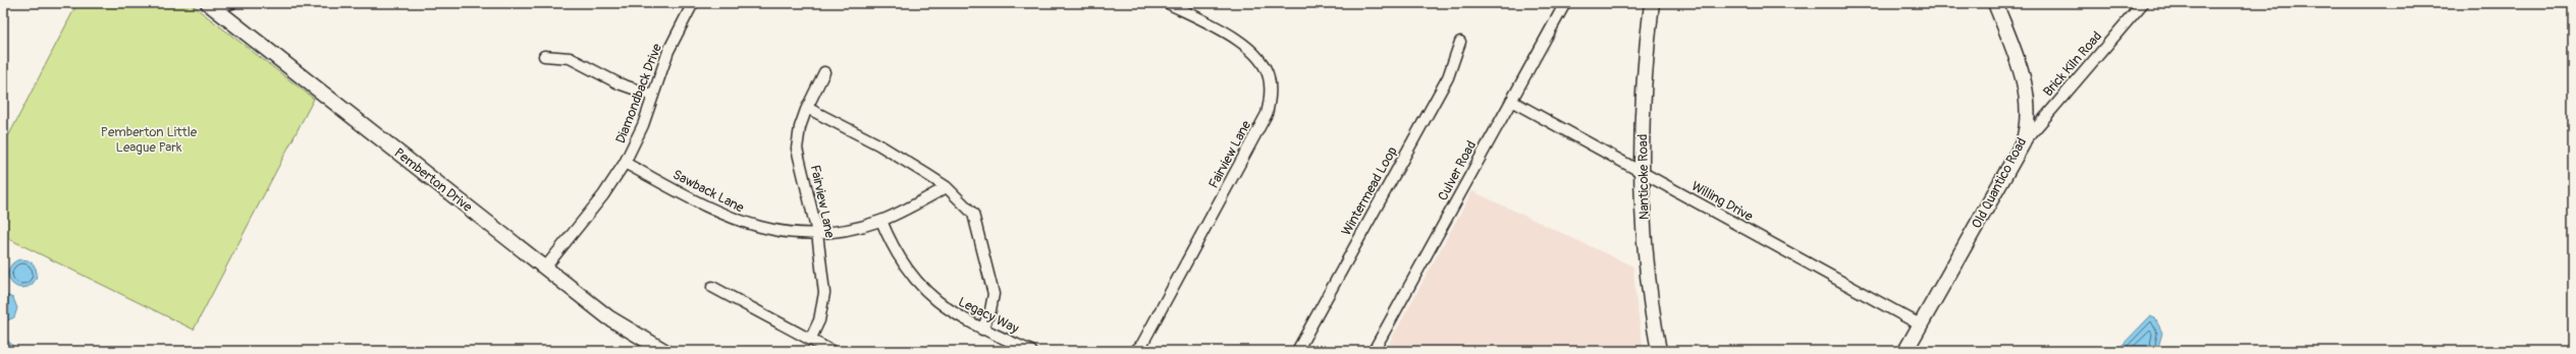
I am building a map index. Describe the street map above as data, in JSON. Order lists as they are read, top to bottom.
{
  "streets": {
    "street": [
      "Brick Kiln Road",
      "Diamondback Drive",
      "Fairview Lane",
      "Culver Road",
      "Nanticoke Road",
      "Pemberton Drive",
      "Old Quantico Road",
      "Sawback Lane",
      "Wintermead Loop",
      "Willing Drive",
      "Legacy Way"
    ]
  },
  "crossings": [
    ["Brick Kiln Road", "Old Quantico Road"],
    ["Diamondback Drive", "Pemberton Drive"],
    ["Diamondback Drive", "Sawback Lane"],
    ["Fairview Lane", "Sawback Lane"],
    ["Culver Road", "Willing Drive"],
    ["Nanticoke Road", "Willing Drive"],
    ["Old Quantico Road", "Willing Drive"],
    ["Sawback Lane", "Legacy Way"]
  ],
  "parks": ["Pemberton Little League Park"]
}
